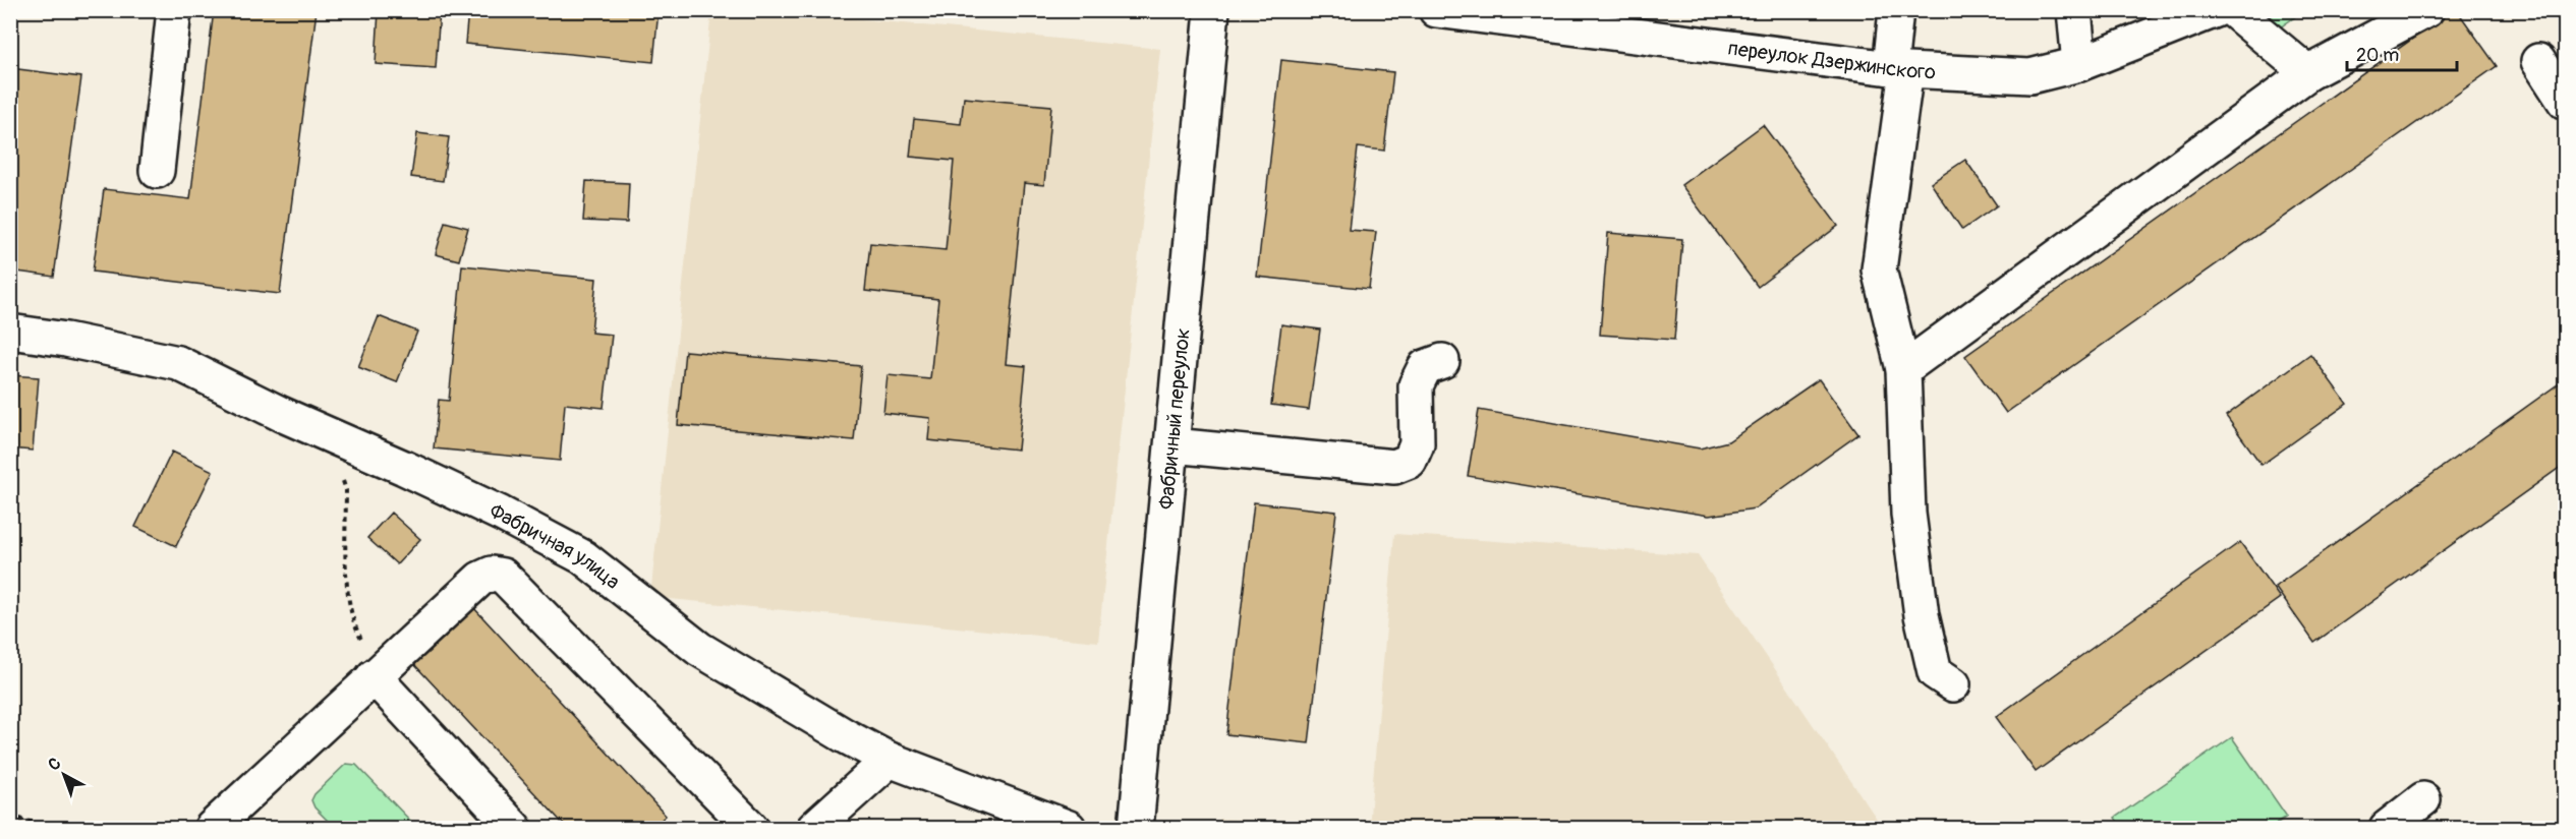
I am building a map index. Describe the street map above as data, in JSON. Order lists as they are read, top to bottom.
{
  "streets": {
    "street": ["переулок Дзержинского", "Фабричный переулок", "Фабричная улица"]
  },
  "scale_bar": "20 m",
  "north": "top left"
}
